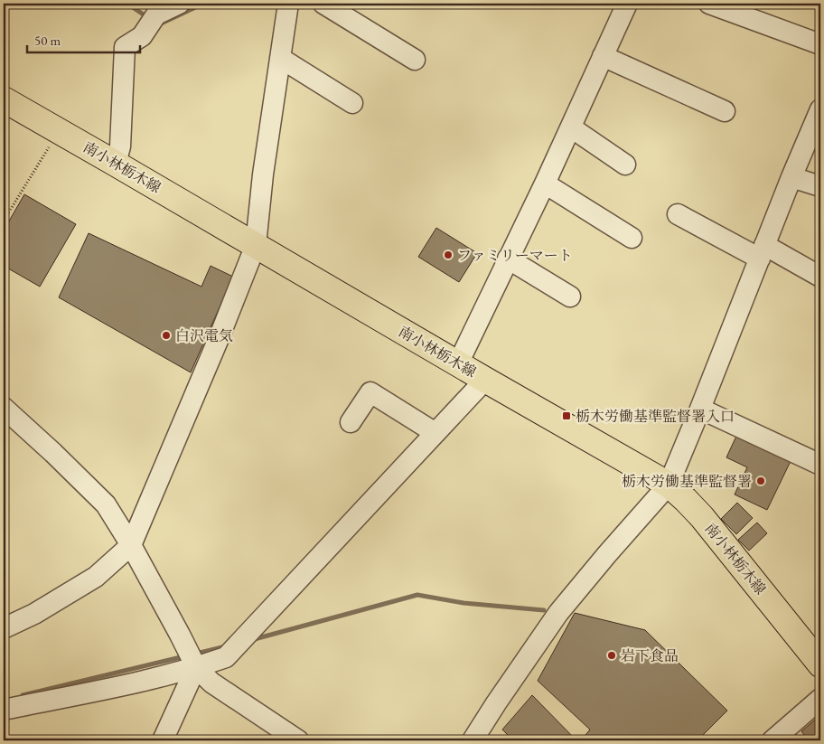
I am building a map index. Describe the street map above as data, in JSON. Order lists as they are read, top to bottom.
{
  "streets": {
    "main road": ["南小林栃木線"]
  },
  "places": {
    "other": [
      "ファミリーマート",
      "白沢電気",
      "栃木労働基準監督署",
      "岩下食品"
    ],
    "transit": ["栃木労働基準監督署入口"]
  },
  "scale_bar": "50 m"
}
